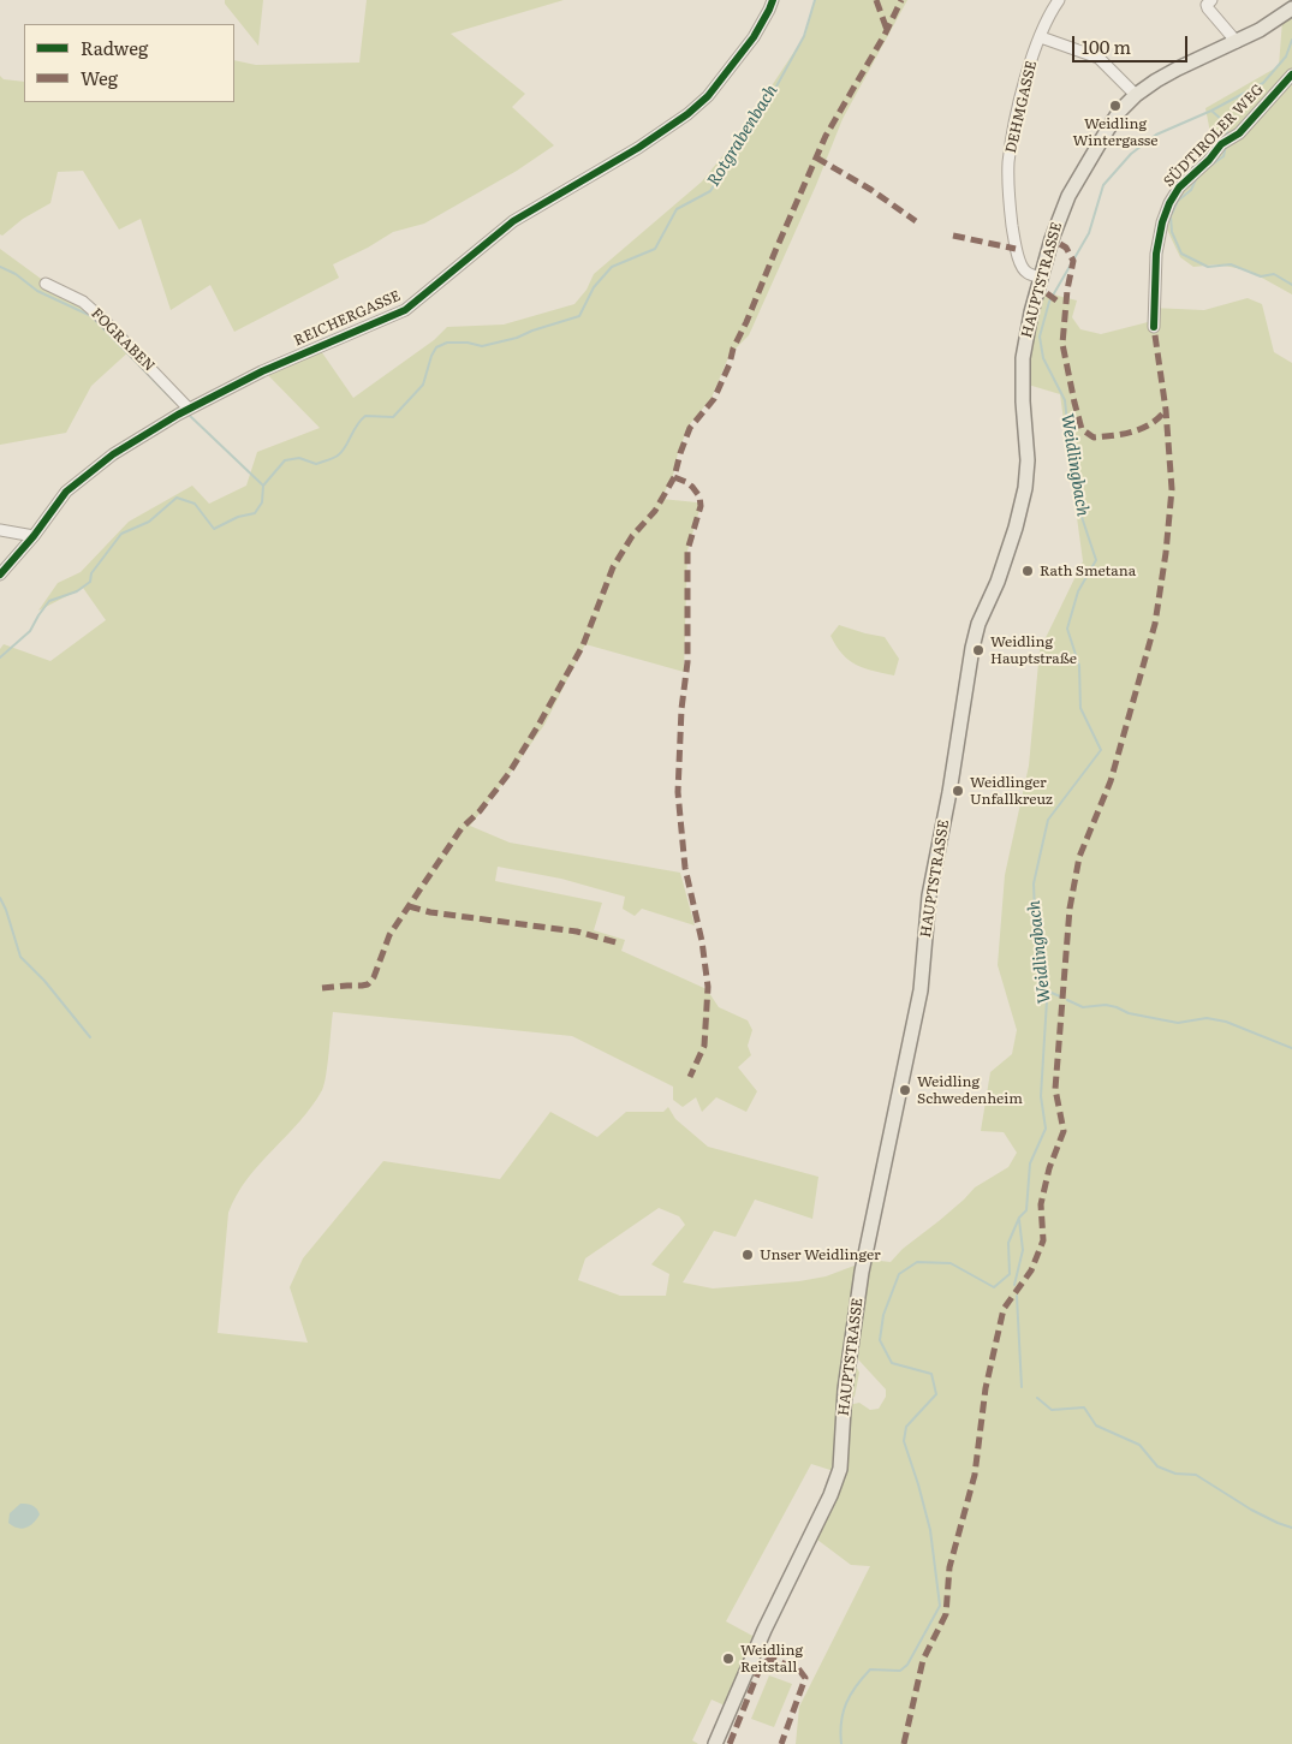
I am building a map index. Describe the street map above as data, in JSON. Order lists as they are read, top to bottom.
{
  "streets": {
    "main road": ["HAUPTSTRASSE"],
    "street": [
      "DEHMGASSE",
      "SÜDTIROLER WEG",
      "REICHERGASSE",
      "FOGRABEN"
    ]
  },
  "crossings": [
    ["DEHMGASSE", "HAUPTSTRASSE"],
    ["REICHERGASSE", "FOGRABEN"]
  ],
  "water": ["Rotgrabenbach", "Weidlingbach"],
  "places": [
    "Weidling Wintergasse",
    "Rath Smetana",
    "Weidling Hauptstraße",
    "Weidlinger Unfallkreuz",
    "Weidling Schwedenheim",
    "Unser Weidlinger",
    "Weidling Reitstall"
  ],
  "legend": ["Radweg", "Weg"],
  "scale_bar": "100 m"
}
